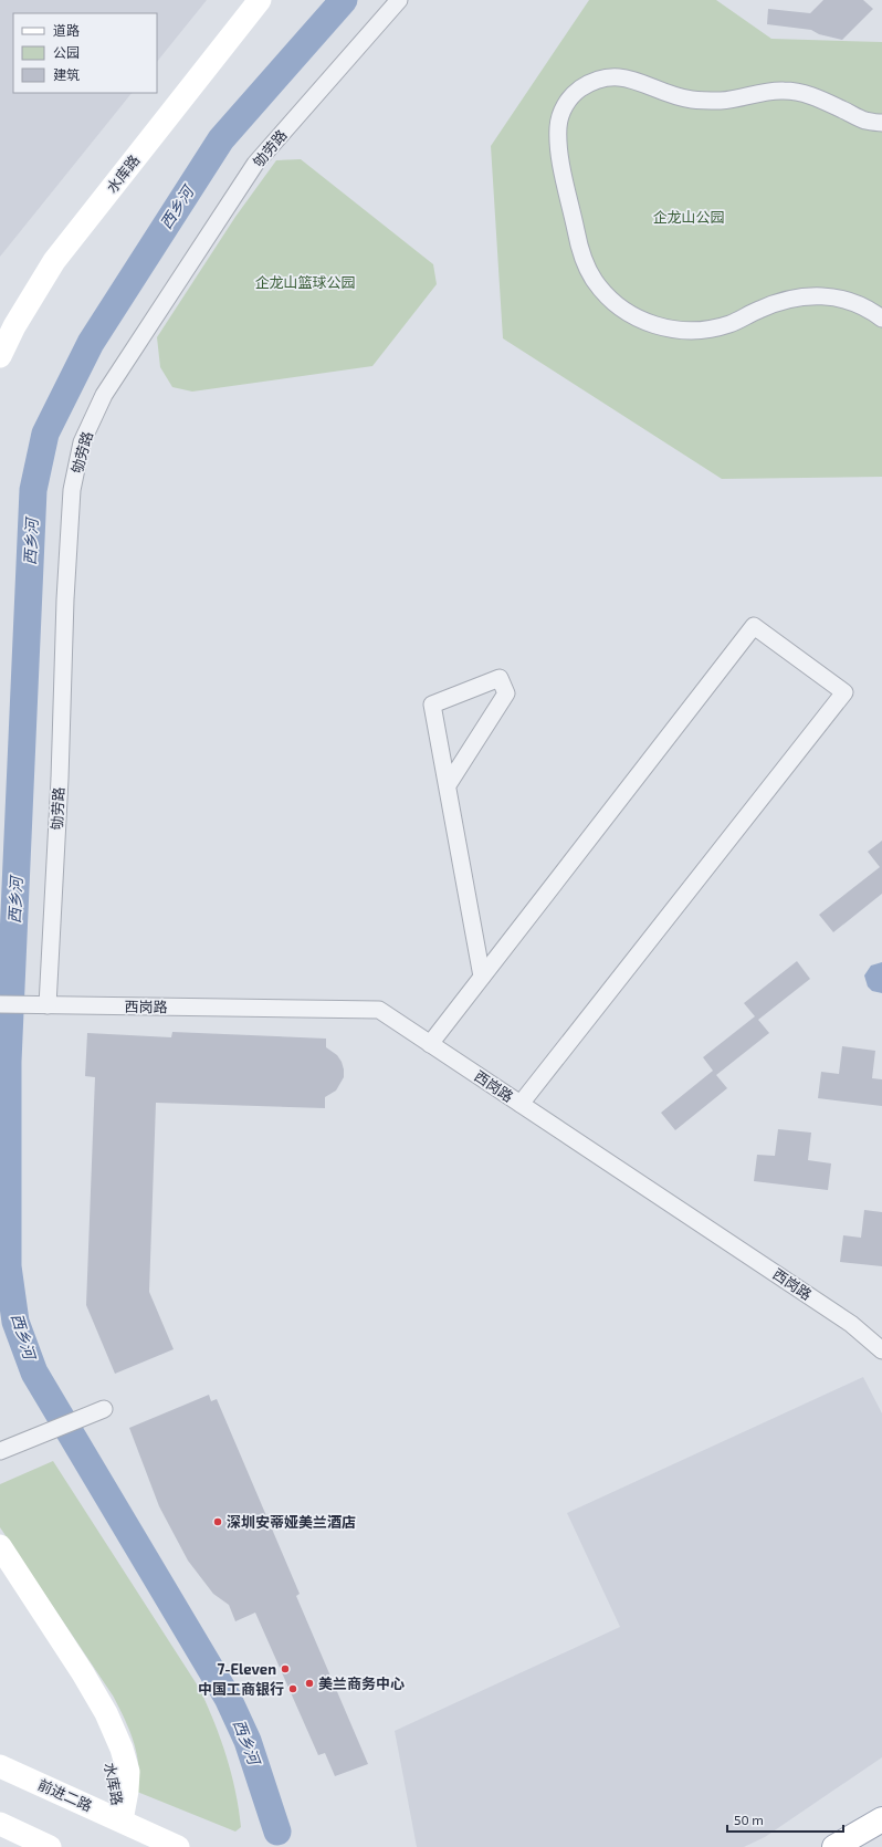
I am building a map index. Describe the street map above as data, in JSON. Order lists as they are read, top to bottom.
{
  "streets": {
    "main road": ["水库路", "前进二路"],
    "street": ["劬劳路", "西岗路"]
  },
  "crossings": [
    ["劬劳路", "西岗路"],
    ["水库路", "前进二路"]
  ],
  "water": ["西乡河"],
  "parks": ["企龙山公园", "企龙山篮球公园"],
  "places": [
    "深圳安蒂娅美兰酒店",
    "7-Eleven",
    "美兰商务中心",
    "中国工商银行"
  ],
  "legend": ["道路", "公园", "建筑"],
  "scale_bar": "50 m"
}
